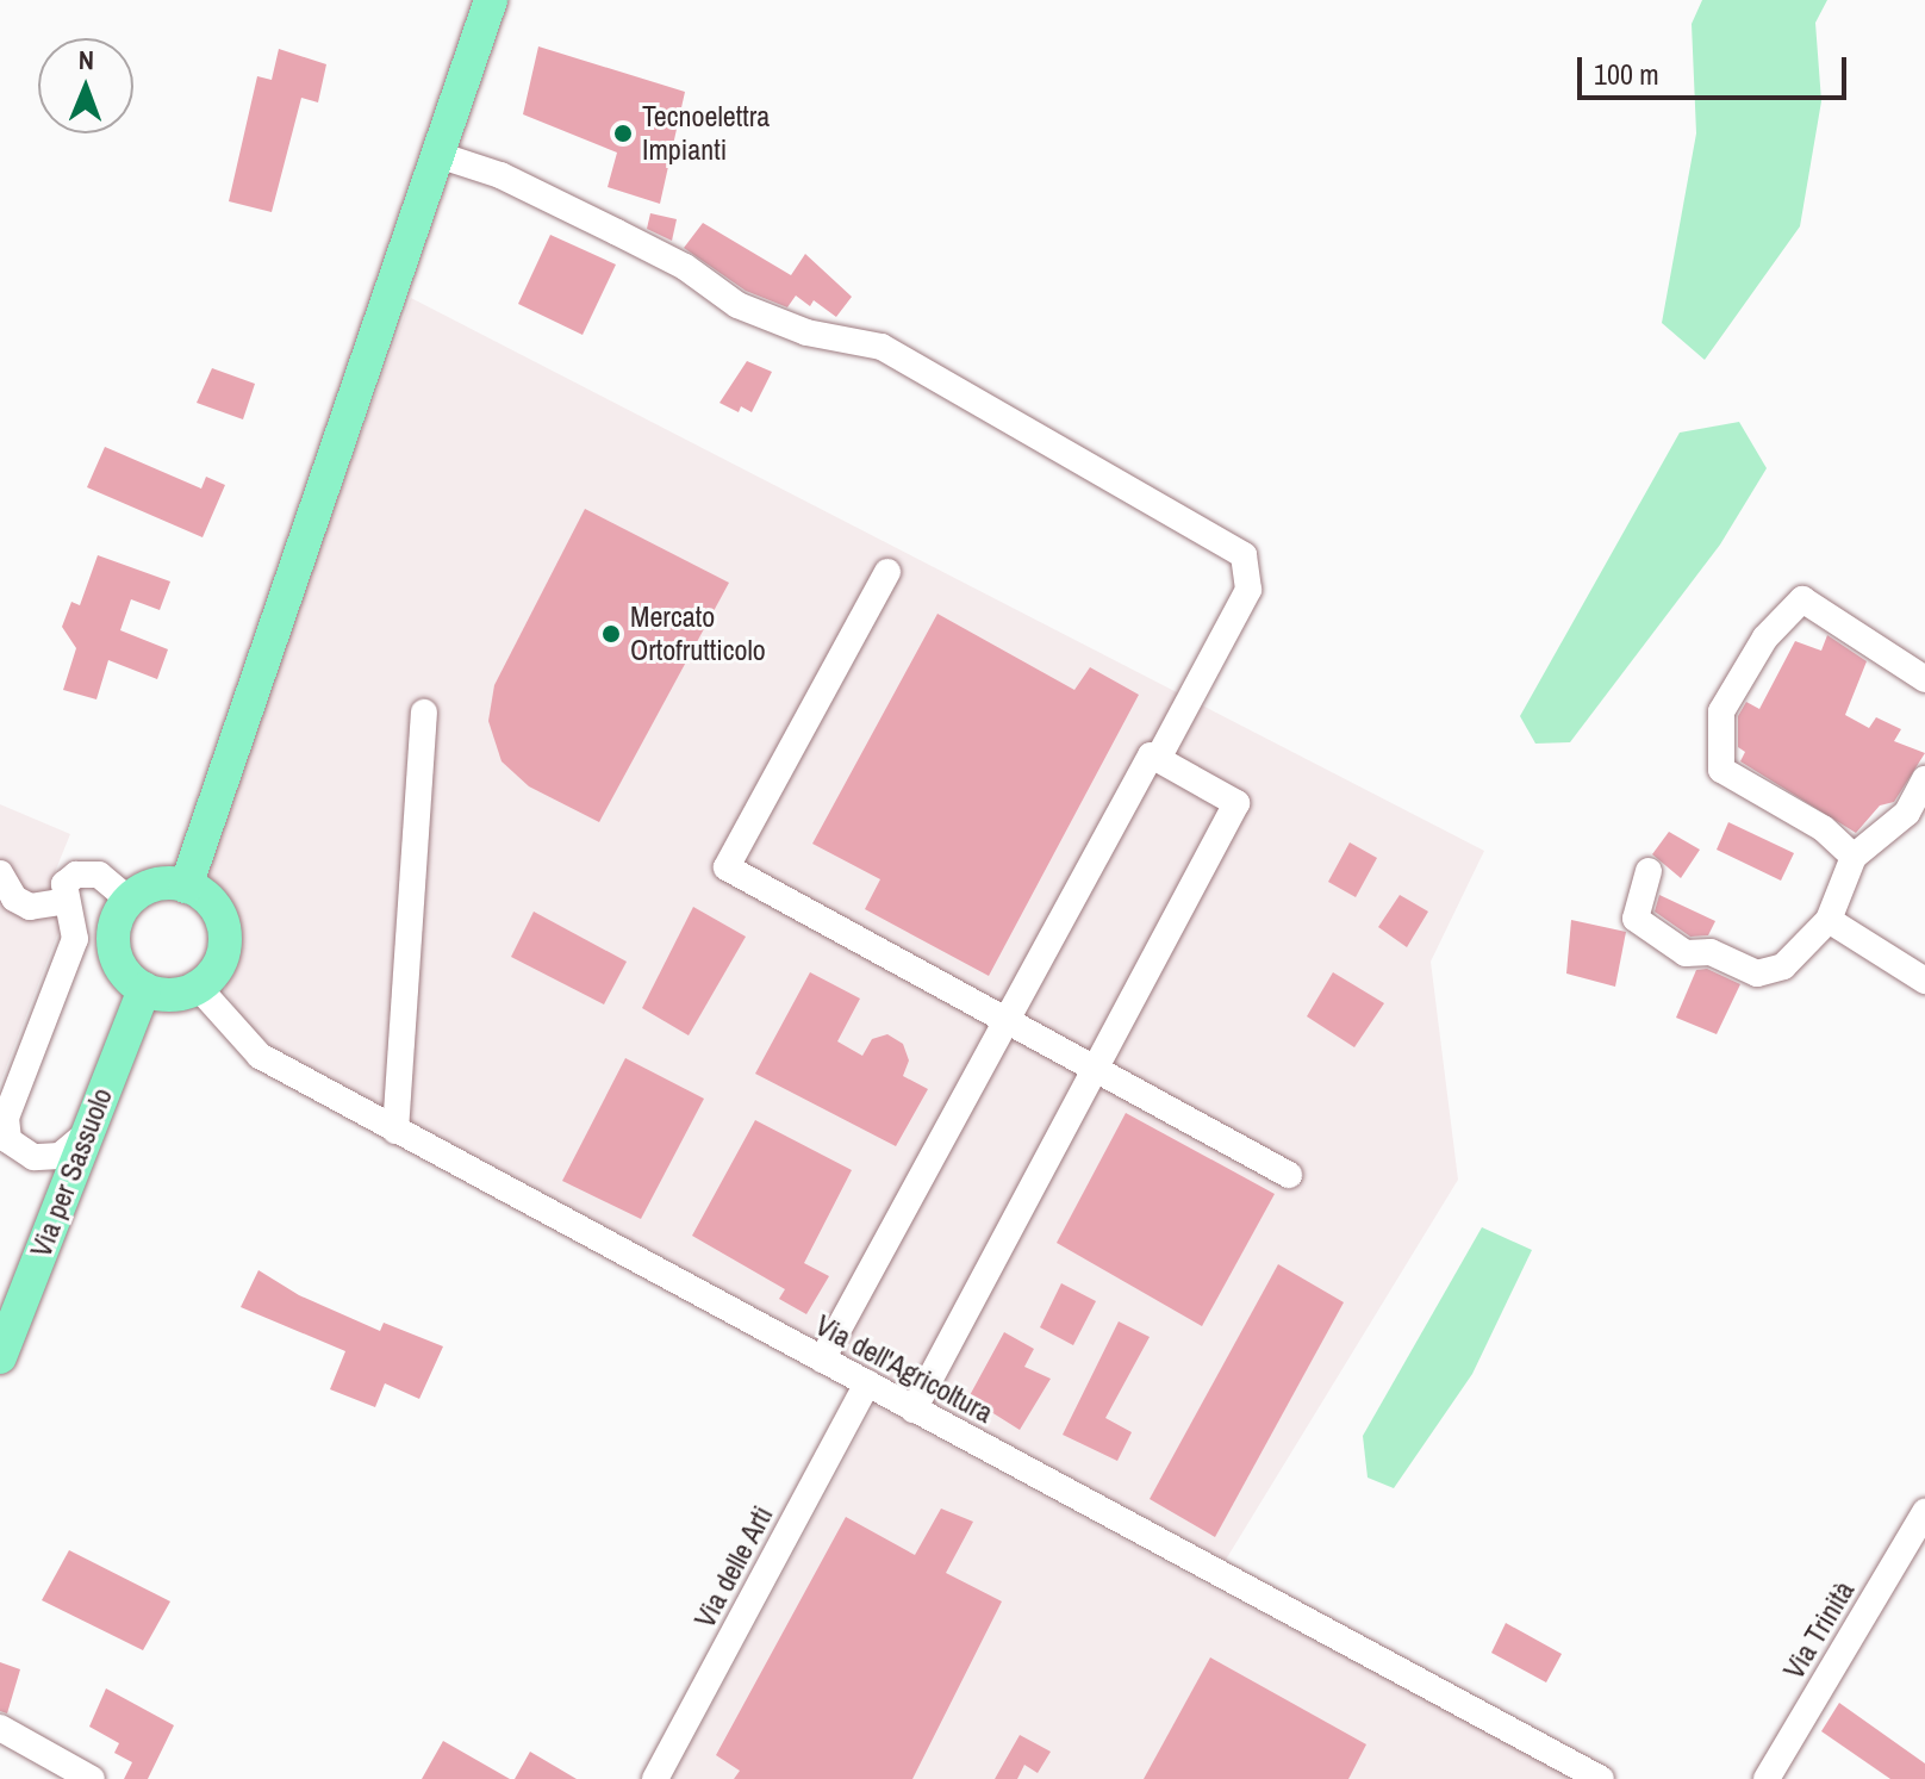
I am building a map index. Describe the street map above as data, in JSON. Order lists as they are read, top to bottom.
{
  "streets": {
    "main road": ["Via per Sassuolo"],
    "street": ["Via dell'Agricoltura", "Via delle Arti", "Via Trinità"]
  },
  "crossings": [
    ["Via per Sassuolo", "Via dell'Agricoltura"],
    ["Via dell'Agricoltura", "Via delle Arti"]
  ],
  "places": ["Tecnoelettra Impianti", "Mercato Ortofrutticolo"],
  "scale_bar": "100 m",
  "north": "top"
}
